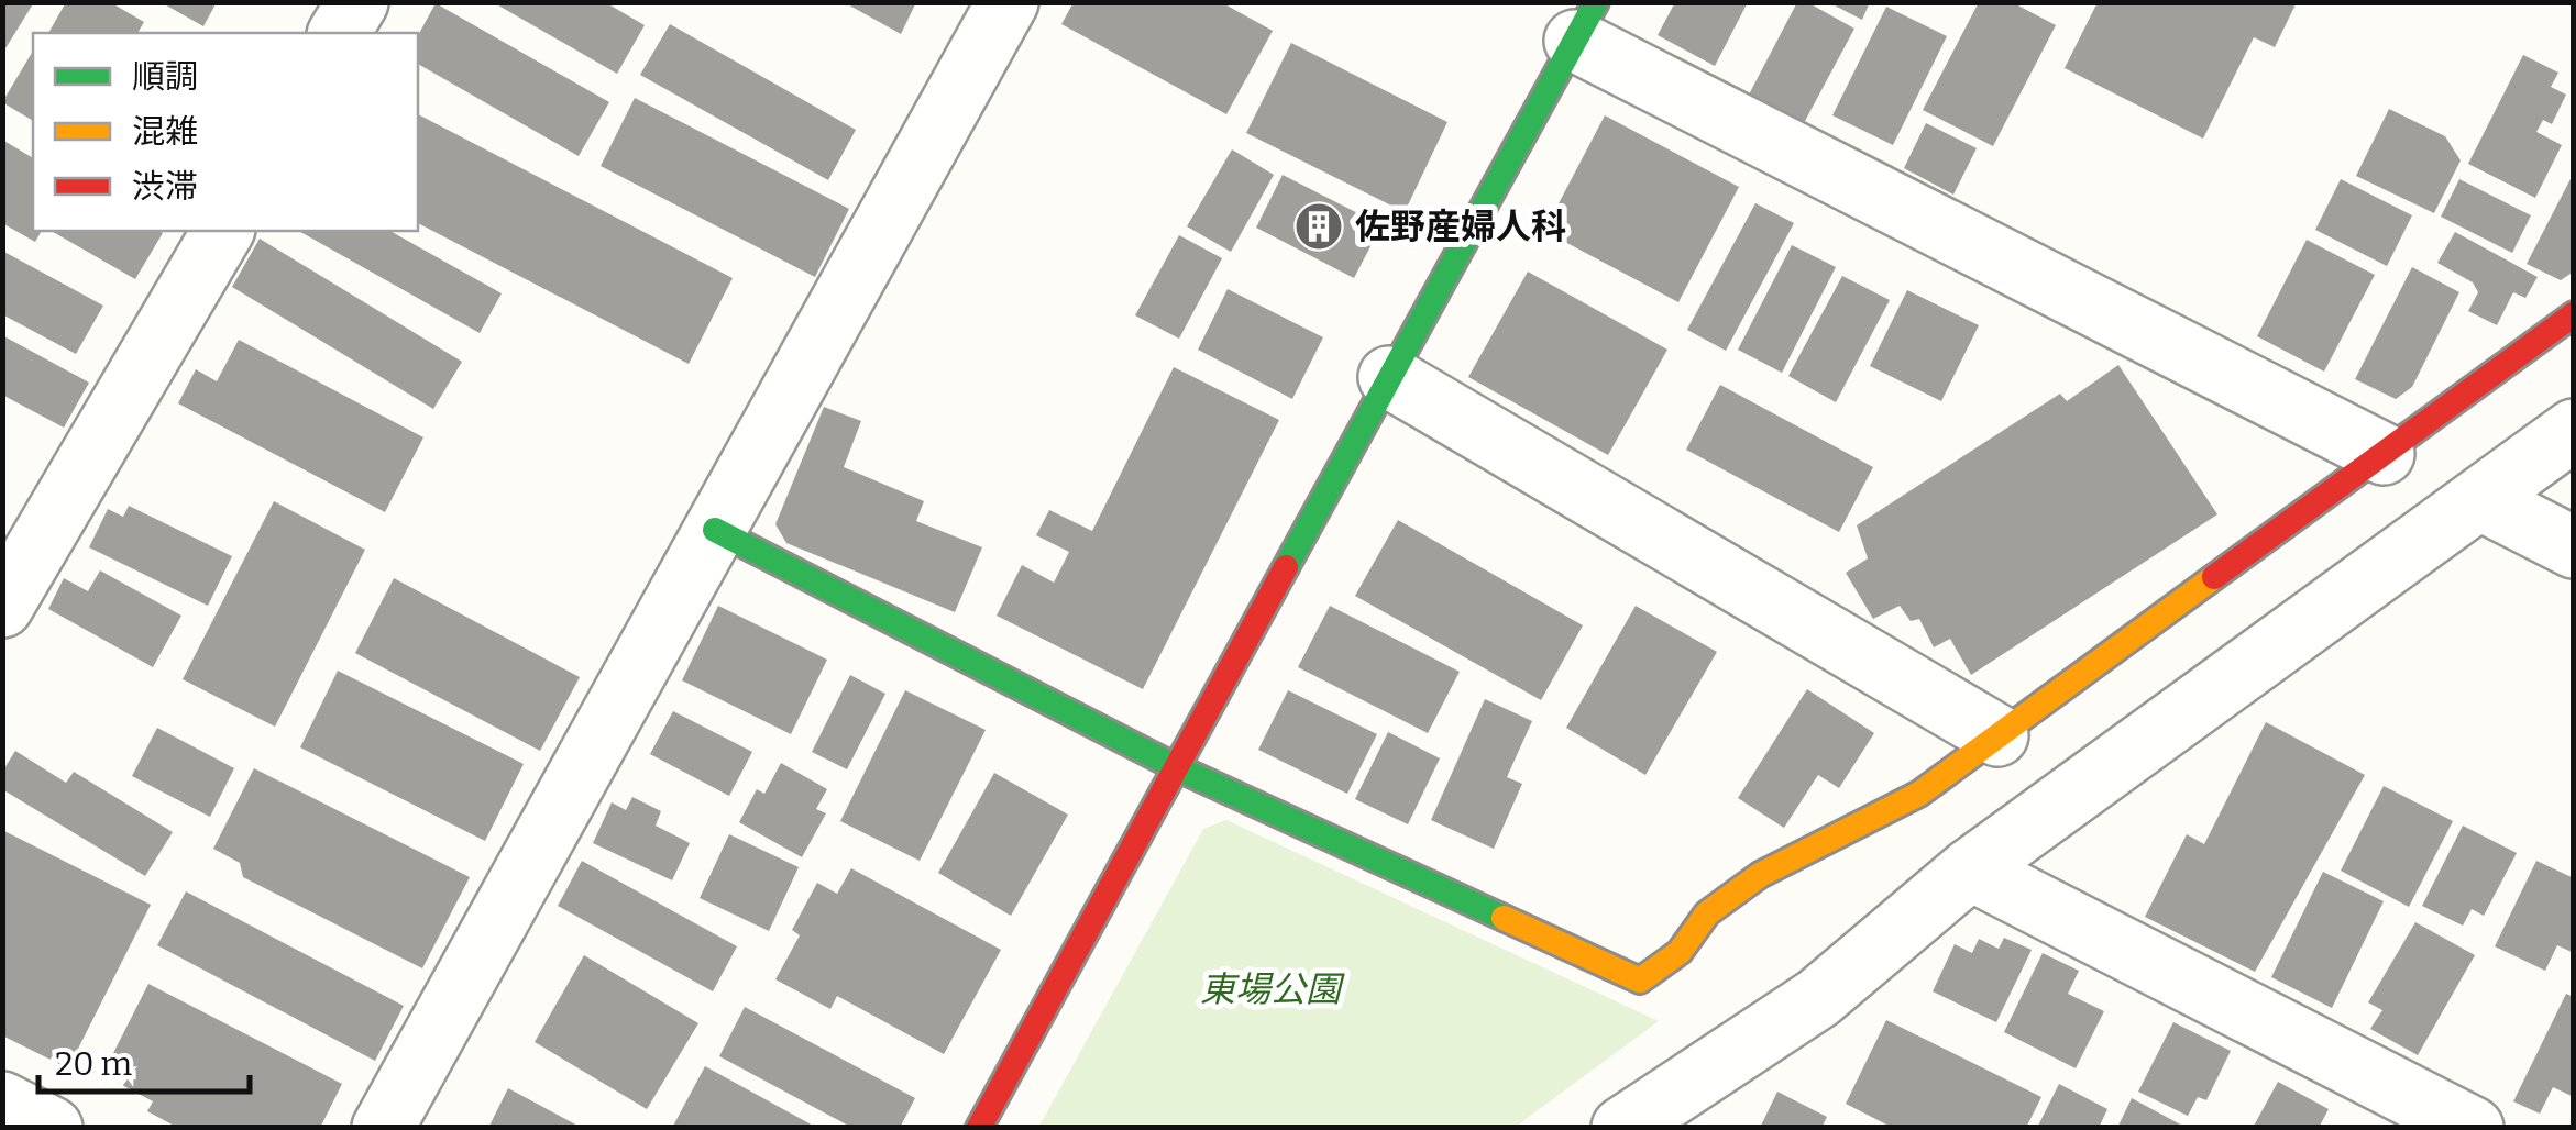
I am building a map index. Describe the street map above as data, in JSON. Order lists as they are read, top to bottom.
{
  "parks": ["東場公園"],
  "places": {
    "building": ["佐野産婦人科"]
  },
  "legend": ["順調", "混雑", "渋滞"],
  "scale_bar": "20 m"
}
